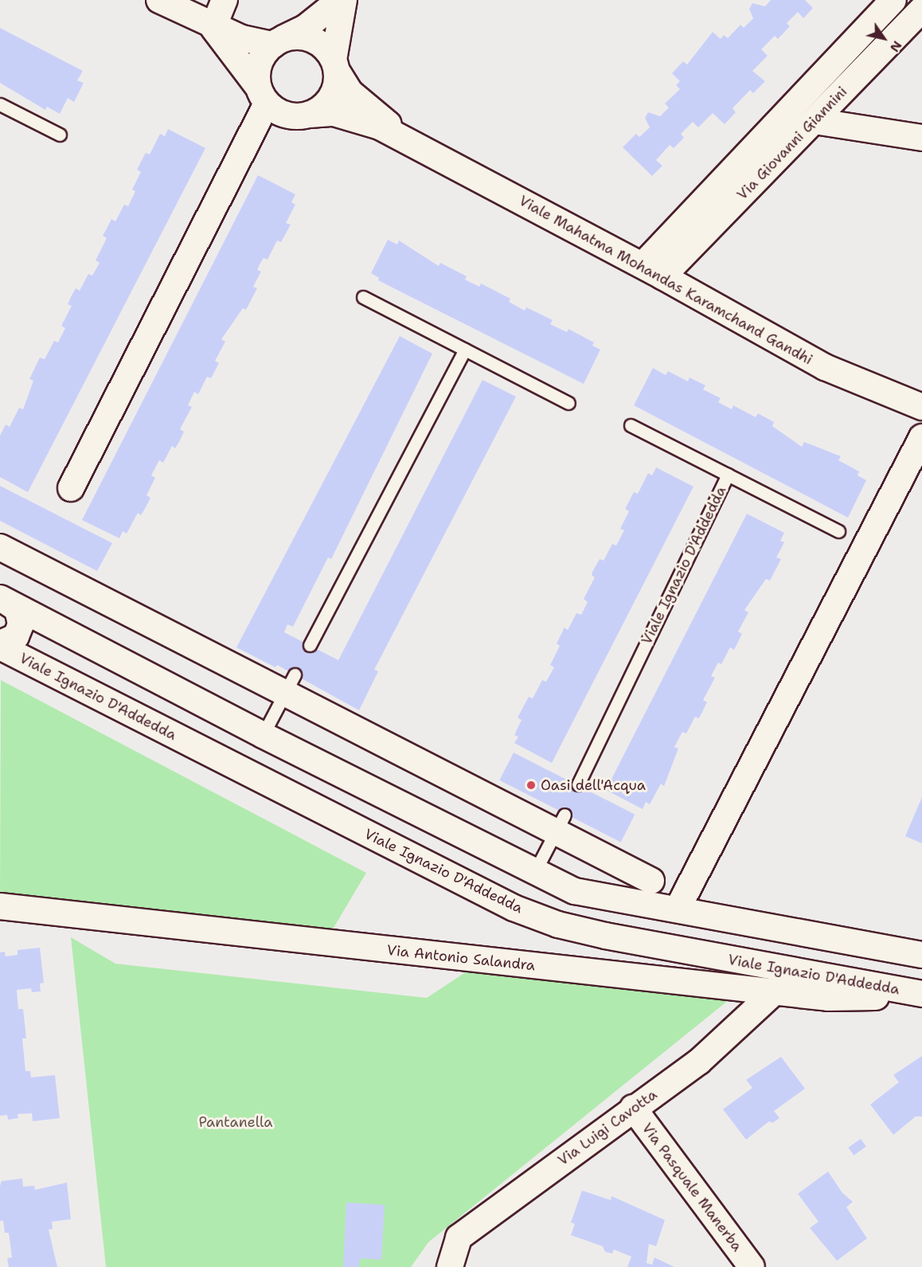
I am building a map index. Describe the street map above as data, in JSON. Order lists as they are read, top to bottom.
{
  "streets": {
    "street": [
      "Via Giovanni Giannini",
      "Viale Mahatma Mohandas Karamchand Gandhi",
      "Viale Ignazio D'Addedda",
      "Via Antonio Salandra",
      "Via Luigi Cavotta",
      "Via Pasquale Manerba"
    ]
  },
  "crossings": [
    ["Via Giovanni Giannini", "Viale Mahatma Mohandas Karamchand Gandhi"],
    ["Viale Ignazio D'Addedda", "Via Antonio Salandra"],
    ["Via Antonio Salandra", "Via Luigi Cavotta"],
    ["Via Luigi Cavotta", "Via Pasquale Manerba"]
  ],
  "parks": ["Pantanella"],
  "places": ["Oasi dell'Acqua"],
  "north": "bottom right"
}
